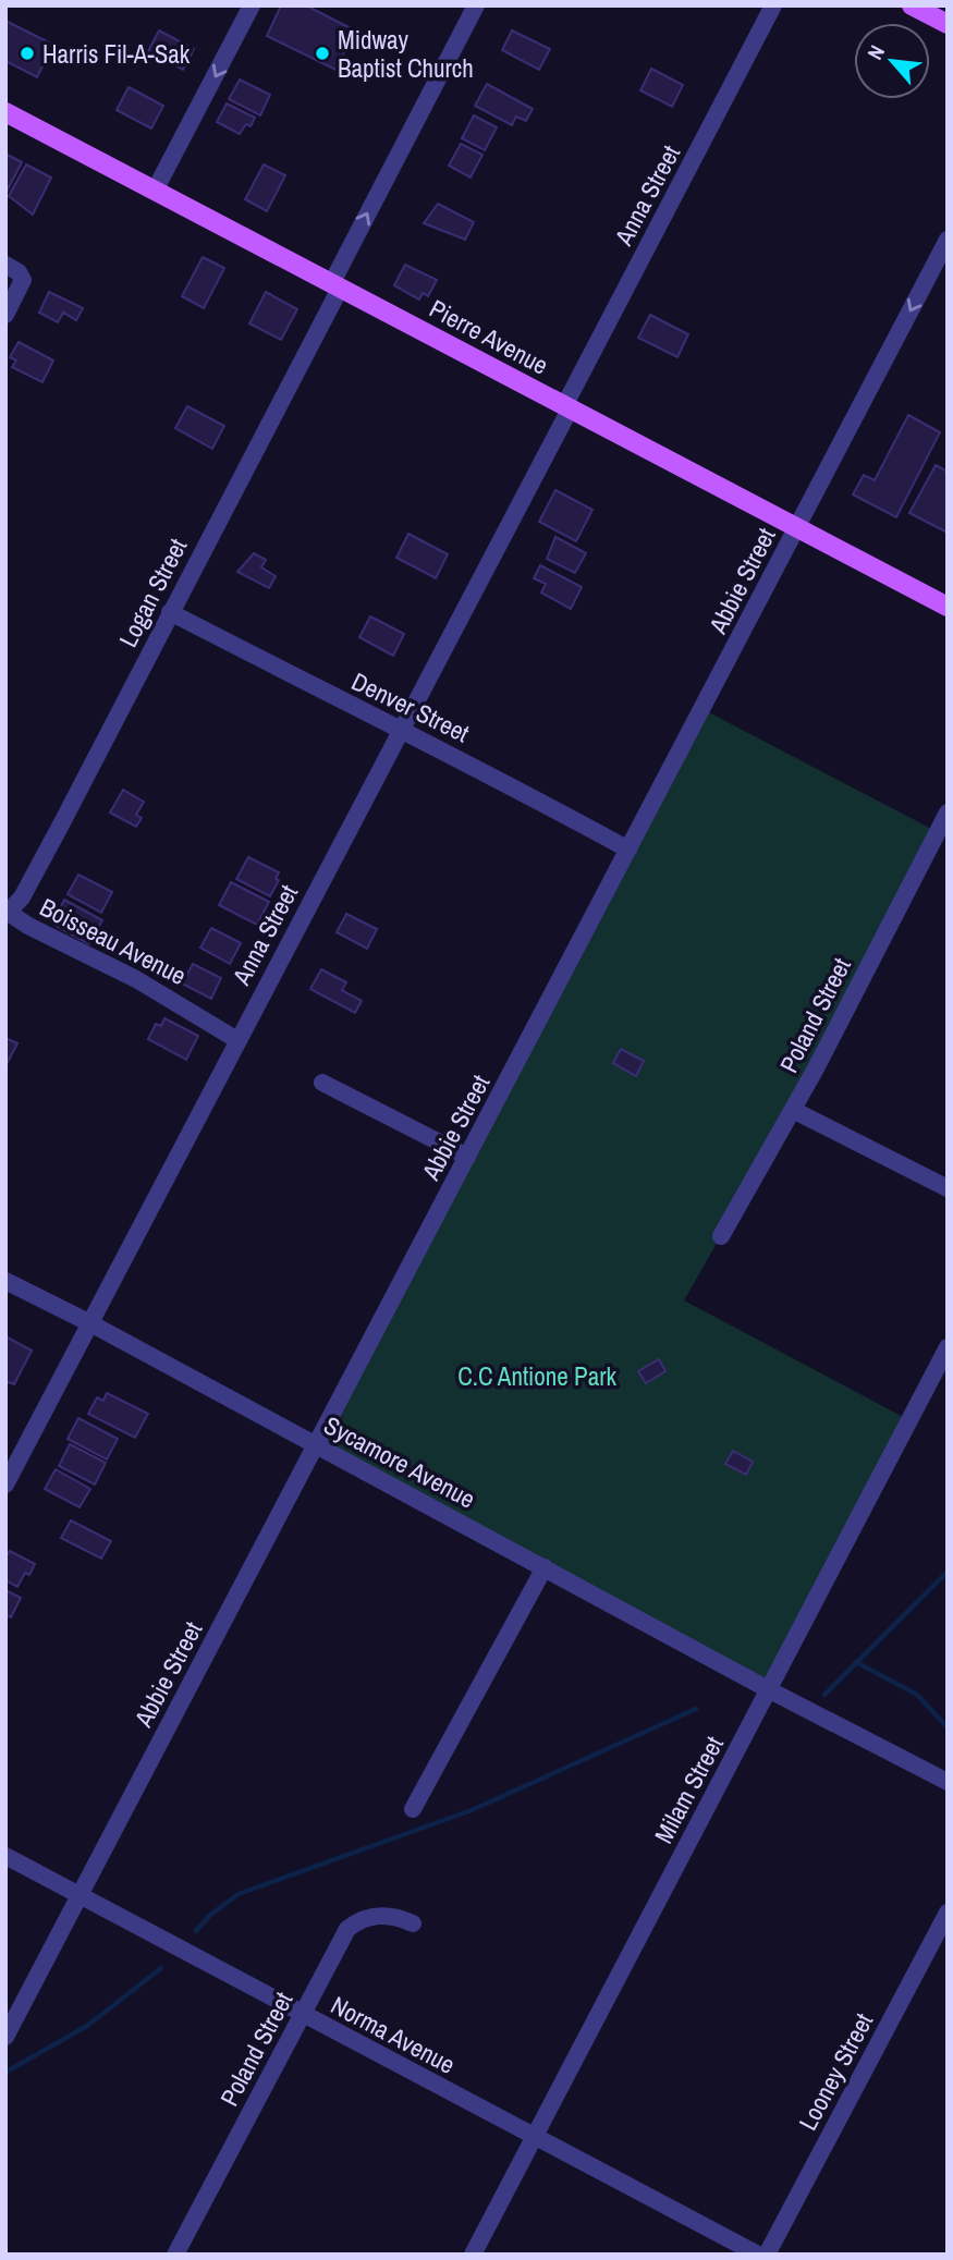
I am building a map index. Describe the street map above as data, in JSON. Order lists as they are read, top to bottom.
{
  "streets": {
    "main road": ["Pierre Avenue"],
    "street": [
      "Anna Street",
      "Abbie Street",
      "Logan Street",
      "Denver Street",
      "Boisseau Avenue",
      "Poland Street",
      "Sycamore Avenue",
      "Milam Street",
      "Norma Avenue",
      "Looney Street"
    ]
  },
  "crossings": [
    ["Anna Street", "Pierre Avenue"],
    ["Anna Street", "Denver Street"],
    ["Anna Street", "Boisseau Avenue"],
    ["Anna Street", "Sycamore Avenue"],
    ["Pierre Avenue", "Abbie Street"],
    ["Pierre Avenue", "Logan Street"],
    ["Abbie Street", "Denver Street"],
    ["Abbie Street", "Sycamore Avenue"],
    ["Abbie Street", "Norma Avenue"],
    ["Logan Street", "Denver Street"],
    ["Logan Street", "Boisseau Avenue"],
    ["Poland Street", "Norma Avenue"],
    ["Sycamore Avenue", "Milam Street"],
    ["Milam Street", "Norma Avenue"]
  ],
  "parks": ["C.C Antione Park"],
  "places": ["Harris Fil-A-Sak", "Midway Baptist Church"],
  "north": "top left"
}
